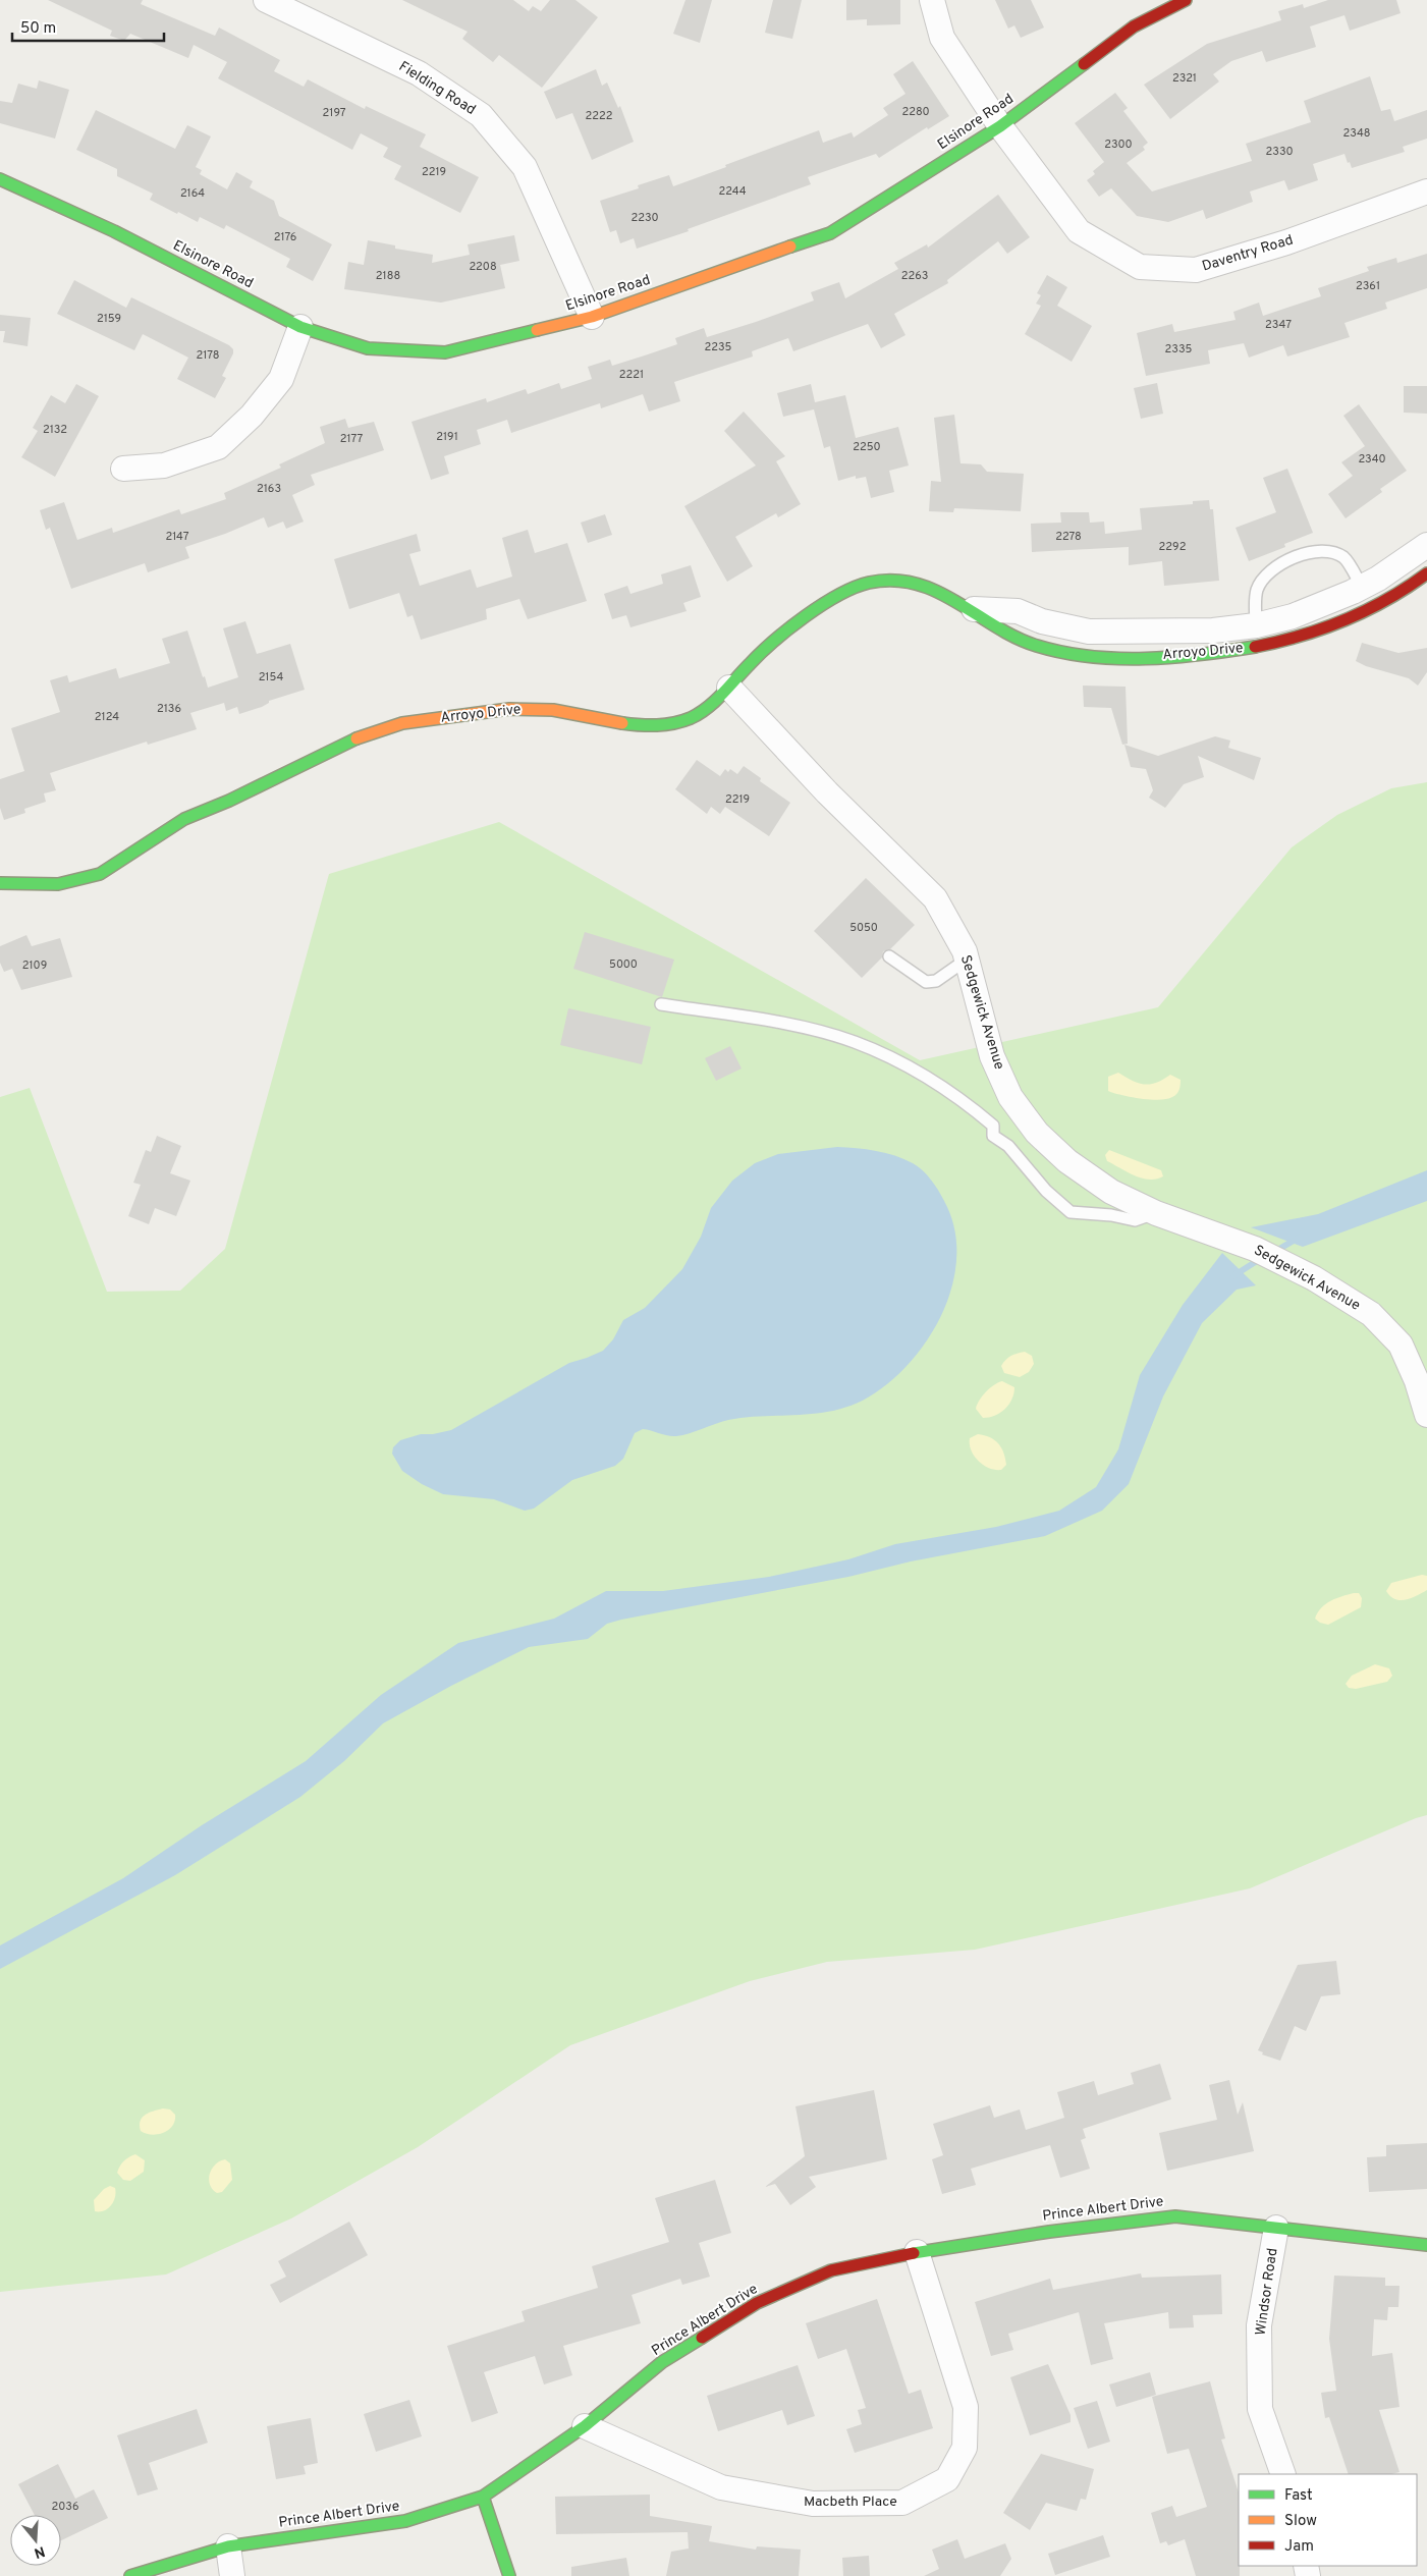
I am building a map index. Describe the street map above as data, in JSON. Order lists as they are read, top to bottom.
{
  "streets": {
    "street": [
      "Fielding Road",
      "Elsinore Road",
      "Daventry Road",
      "Arroyo Drive",
      "Sedgewick Avenue",
      "Prince Albert Drive",
      "Windsor Road",
      "Macbeth Place"
    ]
  },
  "crossings": [
    ["Fielding Road", "Elsinore Road"],
    ["Elsinore Road", "Daventry Road"],
    ["Arroyo Drive", "Sedgewick Avenue"],
    ["Prince Albert Drive", "Windsor Road"],
    ["Prince Albert Drive", "Macbeth Place"]
  ],
  "house_numbers": [
    "2321",
    "2280",
    "2197",
    "2222",
    "2348",
    "2300",
    "2330",
    "2219",
    "2244",
    "2164",
    "2230",
    "2176",
    "2208",
    "2188",
    "2263",
    "2361",
    "2159",
    "2347",
    "2235",
    "2335",
    "2178",
    "2221",
    "2132",
    "2191",
    "2177",
    "2250",
    "2340",
    "2163",
    "2147",
    "2278",
    "2292",
    "2154",
    "2136",
    "2124",
    "2219",
    "5050",
    "5000",
    "2109",
    "2036"
  ],
  "legend": ["Fast", "Slow", "Jam"],
  "scale_bar": "50 m",
  "north": "bottom"
}
